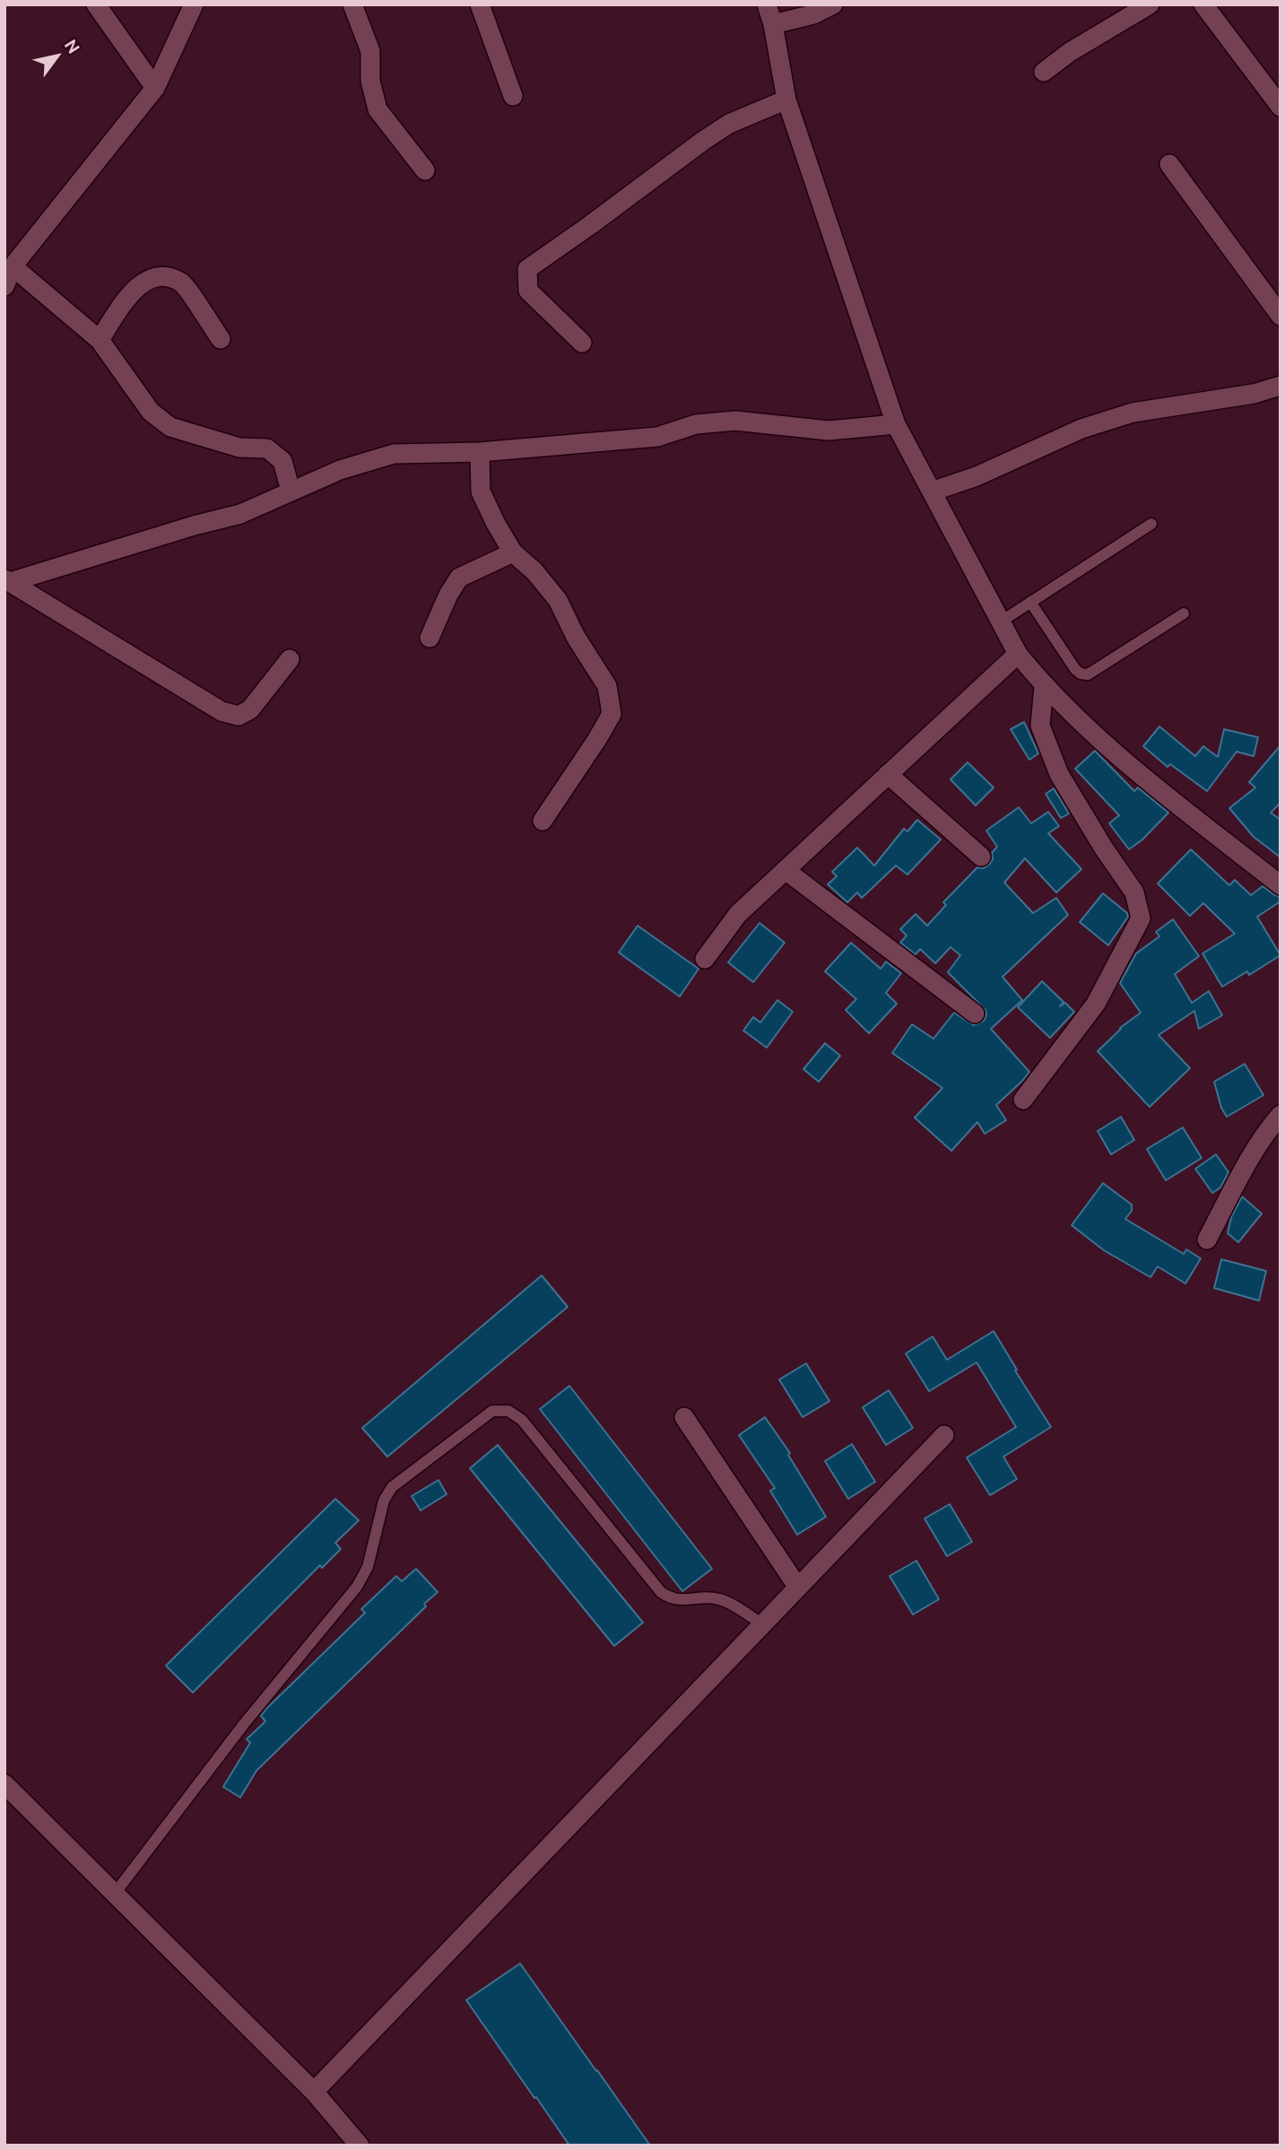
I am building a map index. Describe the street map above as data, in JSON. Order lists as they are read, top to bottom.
{
  "north": "top right"
}
